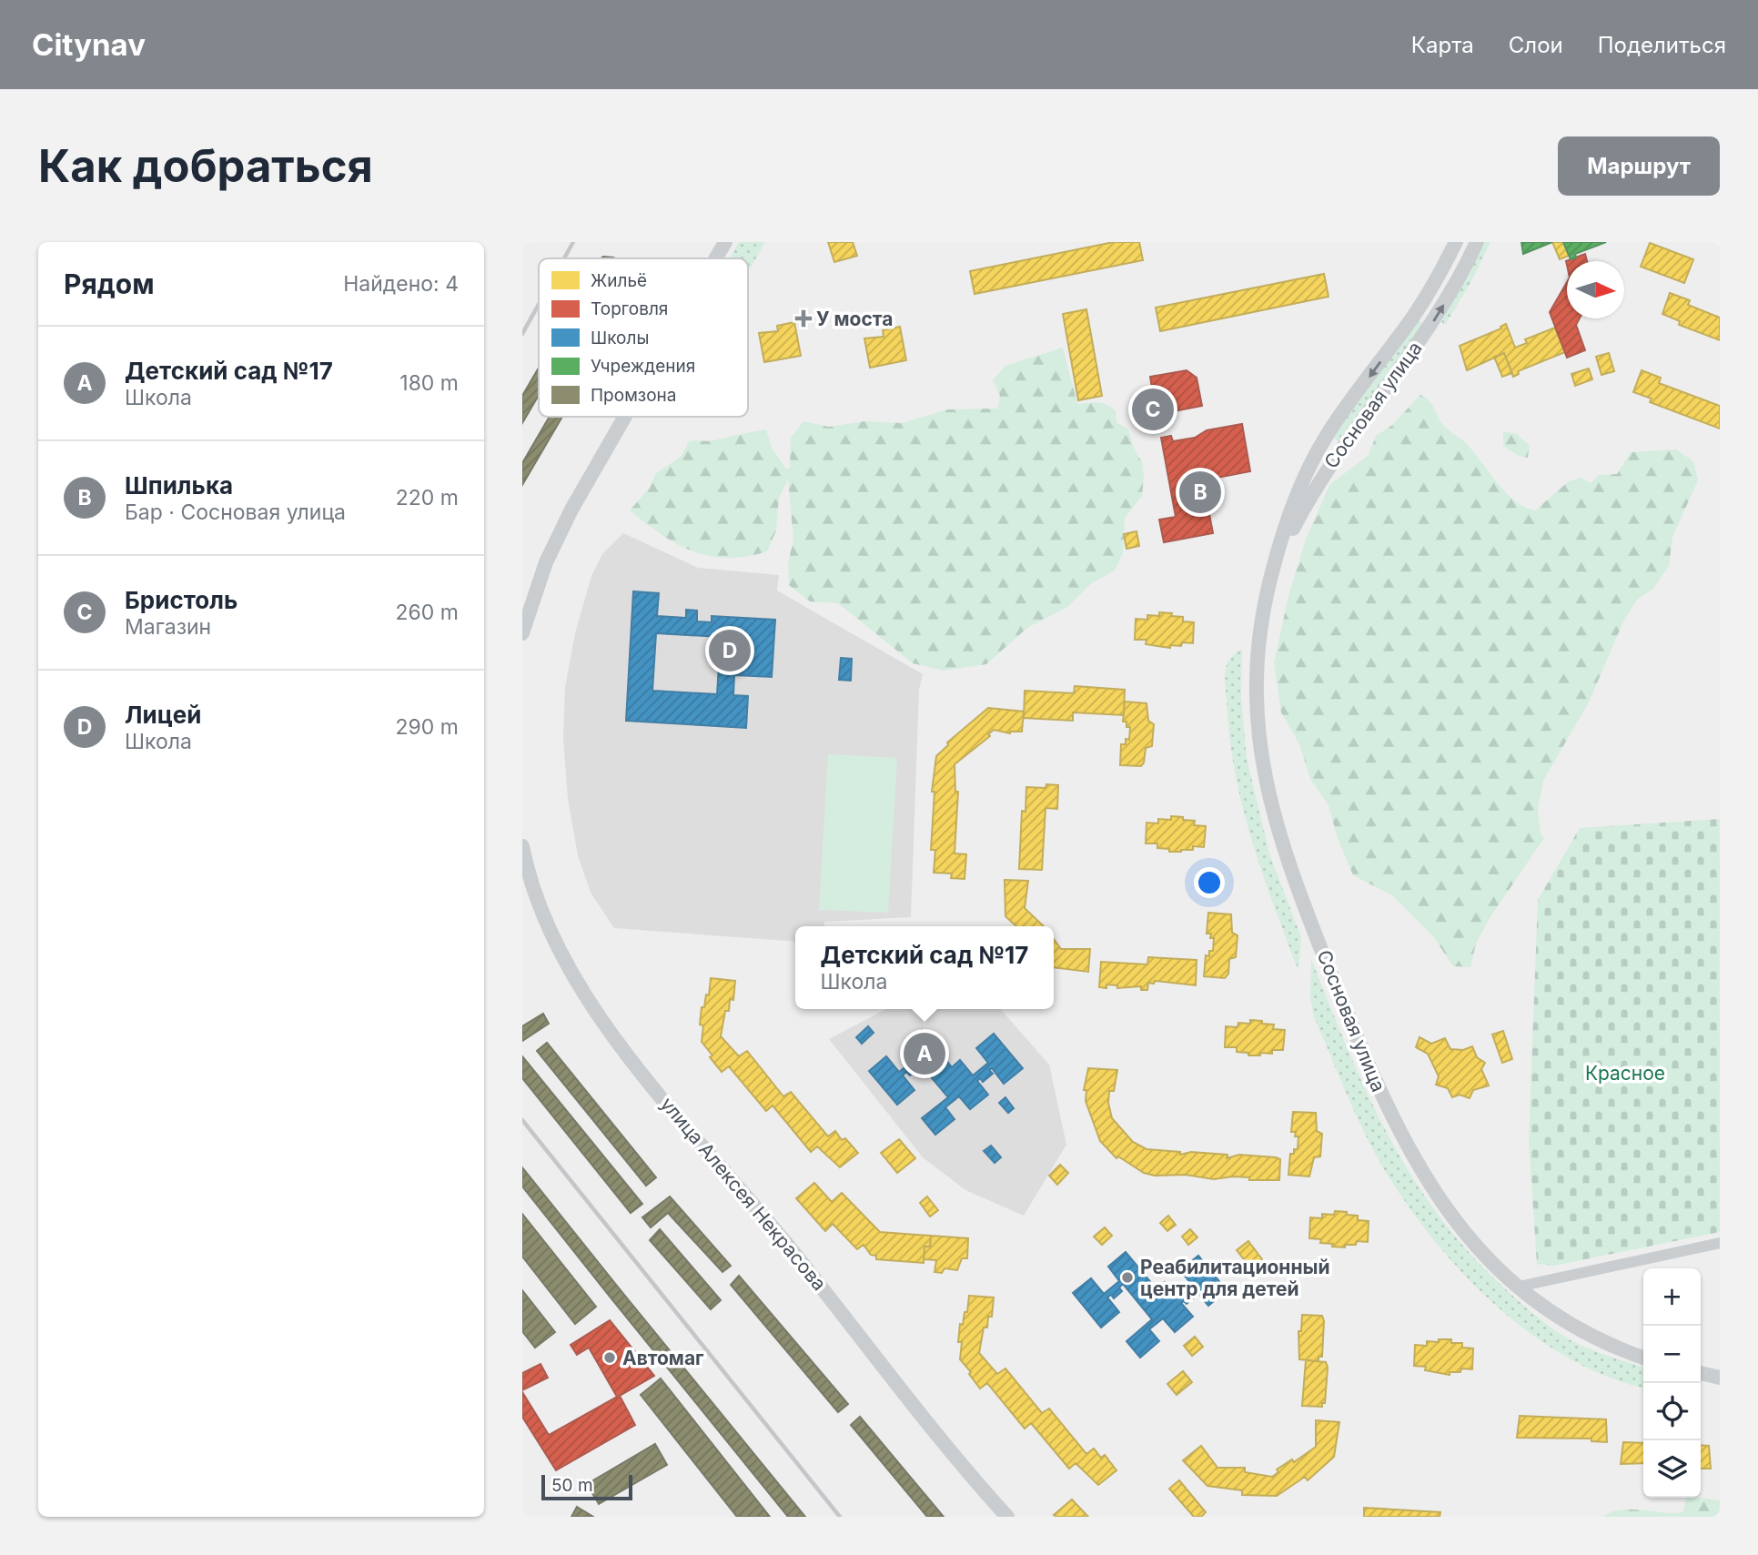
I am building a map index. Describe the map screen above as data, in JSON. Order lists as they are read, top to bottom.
{
  "streets": {
    "street": ["Сосновая улица", "улица Алексея Некрасова"]
  },
  "parks": ["Красное"],
  "places": {
    "health": ["У моста"],
    "other": ["Реабилитационный центр для детей", "Автомаг"]
  },
  "legend": [
    "Жильё",
    "Торговля",
    "Школы",
    "Учреждения",
    "Промзона"
  ],
  "scale_bar": "50 m",
  "north": "right",
  "page": {
    "header": "Citynav",
    "nav": ["Карта", "Слои", "Поделиться"],
    "buttons": "Маршрут",
    "title": "Как добраться",
    "heading": ["Рядом", "Найдено: 4"],
    "list": [
      {
        "mark": "A",
        "name": "Детский сад №17",
        "note": "Школа",
        "value": "180 m"
      },
      {
        "mark": "B",
        "name": "Шпилька",
        "note": "Бар · Сосновая улица",
        "value": "220 m"
      },
      {
        "mark": "C",
        "name": "Бристоль",
        "note": "Магазин",
        "value": "260 m"
      },
      {
        "mark": "D",
        "name": "Лицей",
        "note": "Школа",
        "value": "290 m"
      }
    ],
    "pins": [
      "C",
      "B",
      "D",
      "A"
    ],
    "popup": ["Детский сад №17", "Школа"],
    "map_buttons": ["+", "−"],
    "scale": "50 m"
  }
}
